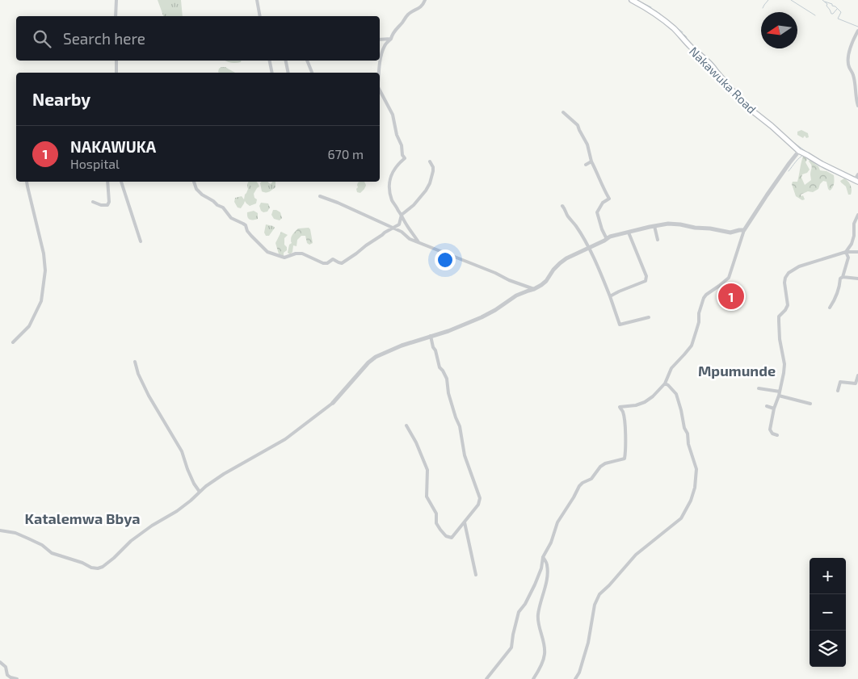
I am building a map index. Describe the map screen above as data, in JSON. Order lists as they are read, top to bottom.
{
  "streets": {
    "main road": ["Nakawuka Road"]
  },
  "districts": ["Mpumunde", "Katalemwa Bbya"],
  "north": "left",
  "page": {
    "search": "Search here",
    "heading": "Nearby",
    "list": [
      {
        "mark": "1",
        "name": "NAKAWUKA",
        "note": "Hospital",
        "value": "670 m"
      }
    ],
    "pins": "1",
    "map_buttons": ["+", "−"]
  }
}
